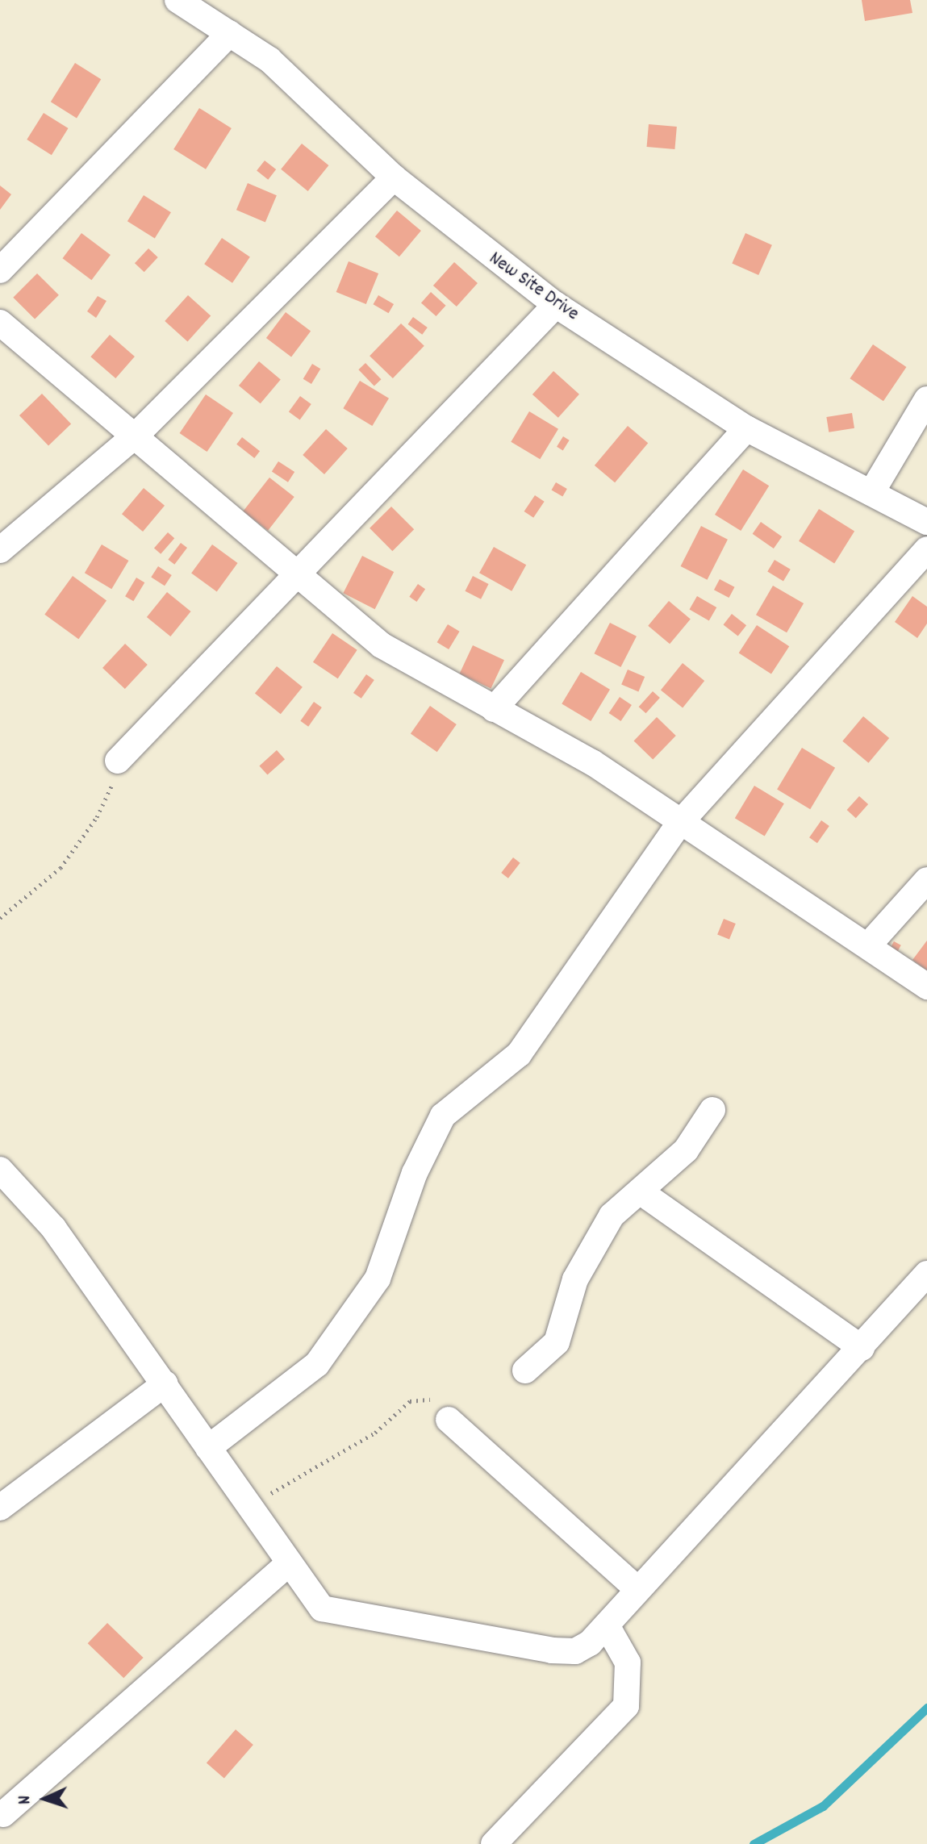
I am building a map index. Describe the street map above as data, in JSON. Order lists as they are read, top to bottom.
{
  "streets": {
    "street": ["New Site Drive"]
  },
  "north": "left"
}
